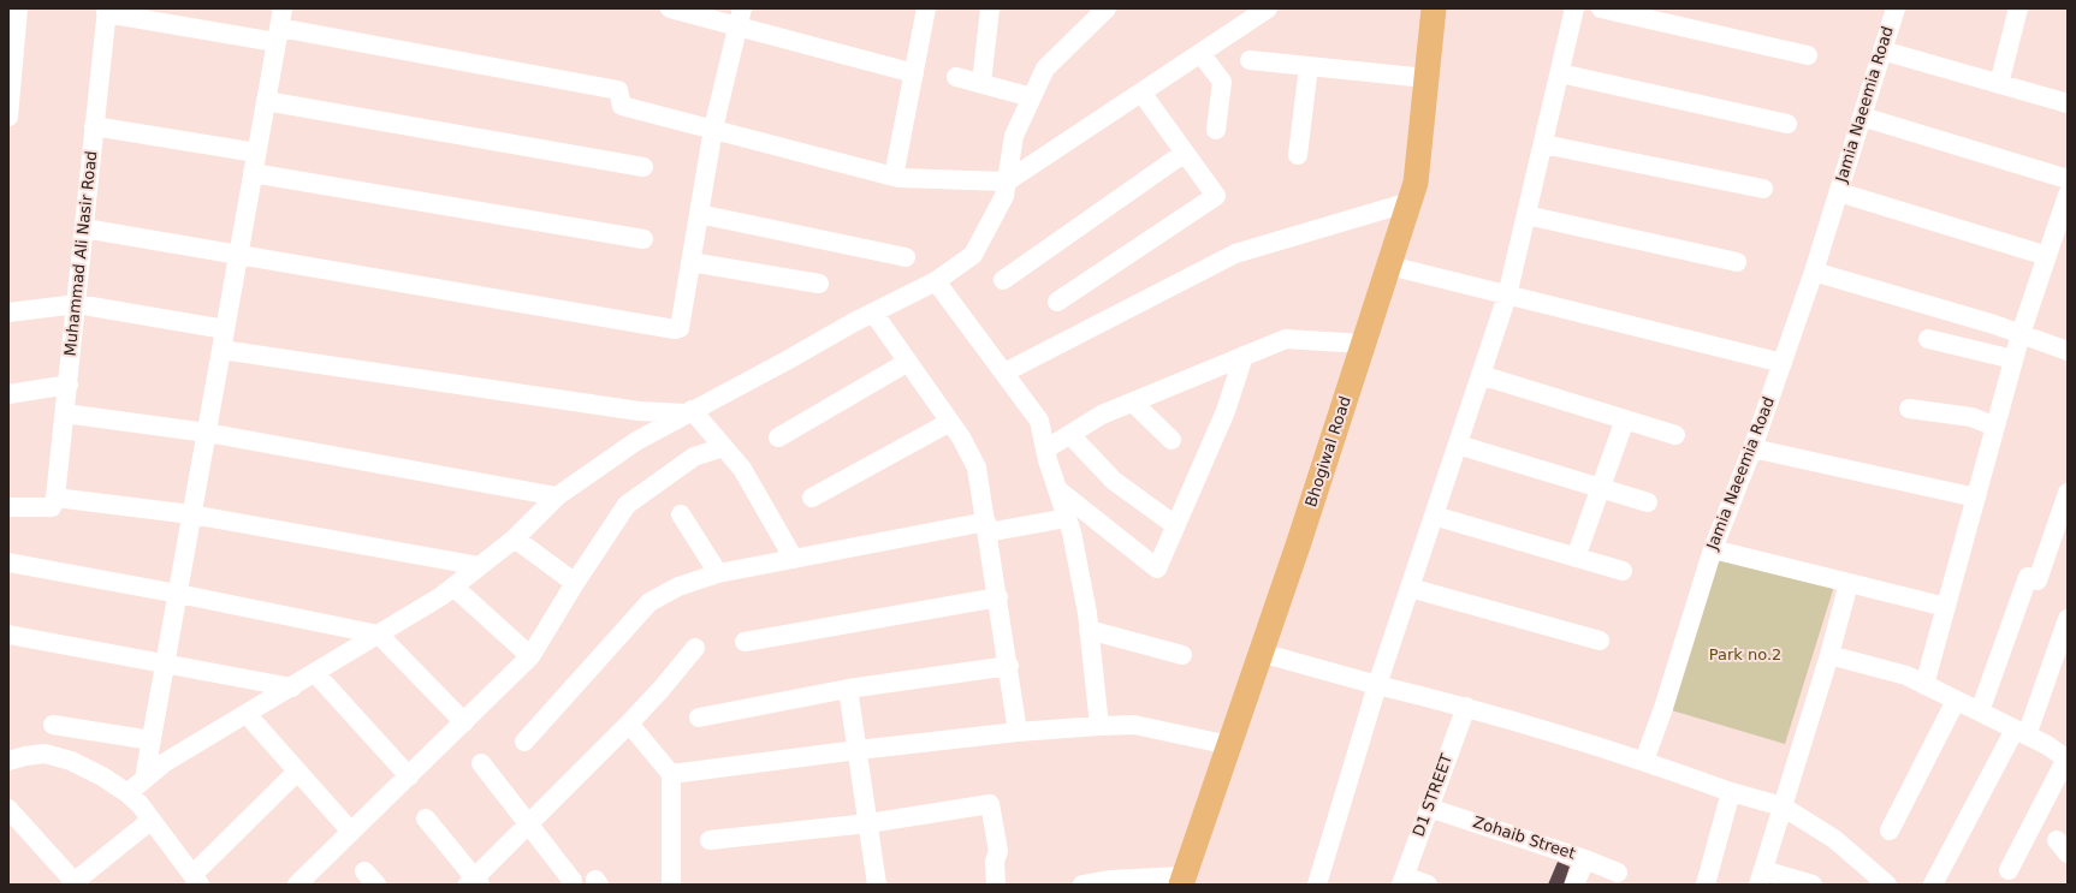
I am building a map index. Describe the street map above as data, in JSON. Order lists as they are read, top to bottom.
{
  "streets": {
    "main road": ["Bhogiwal Road"],
    "street": [
      "Jamia Naeemia Road",
      "Muhammad Ali Nasir Road",
      "D1 STREET",
      "Zohaib Street"
    ]
  },
  "crossings": [
    ["D1 STREET", "Zohaib Street"]
  ],
  "parks": ["Park no.2"]
}
